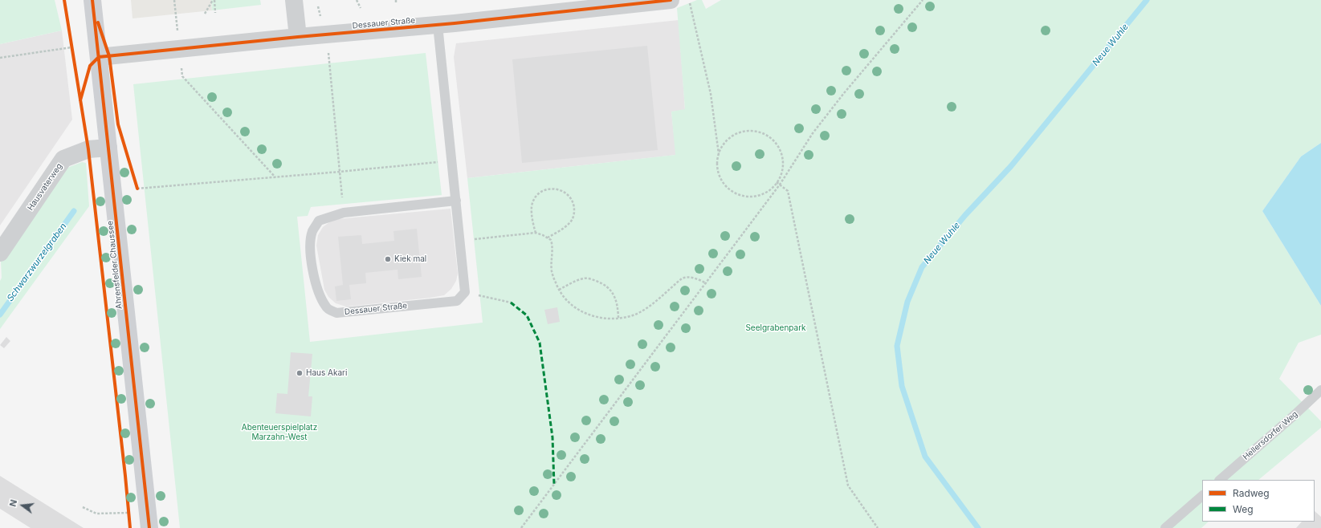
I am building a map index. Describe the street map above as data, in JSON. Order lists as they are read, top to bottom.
{
  "streets": {
    "main road": ["Ahrensfelder Chaussee"],
    "street": ["Dessauer Straße", "Hausvaterweg"],
    "lane": ["Hellersdorfer Weg"]
  },
  "crossings": [
    ["Dessauer Straße", "Ahrensfelder Chaussee"],
    ["Hausvaterweg", "Ahrensfelder Chaussee"]
  ],
  "water": ["Neue Wuhle", "Schwarzwurzelgraben"],
  "parks": ["Seelgrabenpark", "Abenteuerspielplatz Marzahn-West"],
  "places": ["Kiek mal", "Haus Akari"],
  "legend": ["Radweg", "Weg"],
  "north": "left"
}
